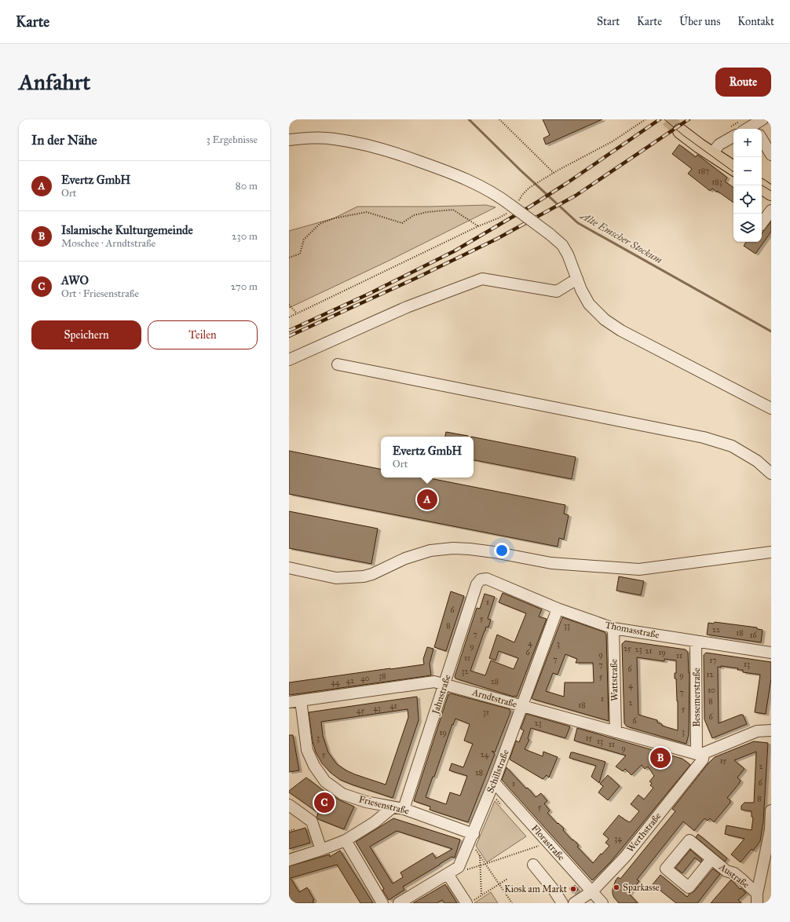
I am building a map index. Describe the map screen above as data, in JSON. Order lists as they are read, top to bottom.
{
  "streets": {
    "street": [
      "Thomasstraße",
      "Wattstraße",
      "Jahnstraße",
      "Bessemerstraße",
      "Arndtstraße",
      "Schillstraße",
      "Friesenstraße",
      "Werthstraße",
      "Florastraße",
      "Austraße"
    ]
  },
  "crossings": [
    ["Thomasstraße", "Wattstraße"],
    ["Thomasstraße", "Jahnstraße"],
    ["Thomasstraße", "Bessemerstraße"],
    ["Thomasstraße", "Schillstraße"],
    ["Wattstraße", "Arndtstraße"],
    ["Jahnstraße", "Arndtstraße"],
    ["Jahnstraße", "Friesenstraße"],
    ["Bessemerstraße", "Arndtstraße"],
    ["Bessemerstraße", "Werthstraße"],
    ["Arndtstraße", "Schillstraße"],
    ["Arndtstraße", "Friesenstraße"],
    ["Arndtstraße", "Werthstraße"],
    ["Schillstraße", "Friesenstraße"],
    ["Schillstraße", "Florastraße"],
    ["Werthstraße", "Florastraße"]
  ],
  "water": ["Alte Emscher Stockum"],
  "places": ["Sparkasse", "Kiosk am Markt"],
  "house_numbers": [
    "187",
    "183",
    "1",
    "6",
    "5",
    "8",
    "33",
    "22",
    "18",
    "7",
    "16",
    "4",
    "3",
    "9",
    "25",
    "23",
    "21",
    "6",
    "19",
    "9",
    "11",
    "11",
    "7",
    "17",
    "13",
    "7",
    "6",
    "32",
    "12",
    "9",
    "38",
    "5",
    "40",
    "42",
    "28",
    "44",
    "4",
    "10",
    "7",
    "1",
    "8",
    "2",
    "18",
    "41",
    "43",
    "5",
    "45",
    "31",
    "6",
    "6",
    "23",
    "3",
    "19",
    "3",
    "15",
    "13",
    "11",
    "9",
    "5",
    "24",
    "15",
    "2",
    "28",
    "6",
    "1",
    "8",
    "5",
    "34"
  ],
  "page": {
    "header": "Karte",
    "nav": [
      "Start",
      "Karte",
      "Über uns",
      "Kontakt"
    ],
    "buttons": [
      "Route",
      ["Speichern", "Teilen"]
    ],
    "title": "Anfahrt",
    "heading": ["In der Nähe", "3 Ergebnisse"],
    "map_buttons": ["+", "−"],
    "list": [
      {
        "mark": "A",
        "name": "Evertz GmbH",
        "note": "Ort",
        "value": "80 m"
      },
      {
        "mark": "B",
        "name": "Islamische Kulturgemeinde",
        "note": "Moschee · Arndtstraße",
        "value": "230 m"
      },
      {
        "mark": "C",
        "name": "AWO",
        "note": "Ort · Friesenstraße",
        "value": "270 m"
      }
    ],
    "popup": ["Evertz GmbH", "Ort"],
    "pins": ["A", "B", "C"]
  }
}
